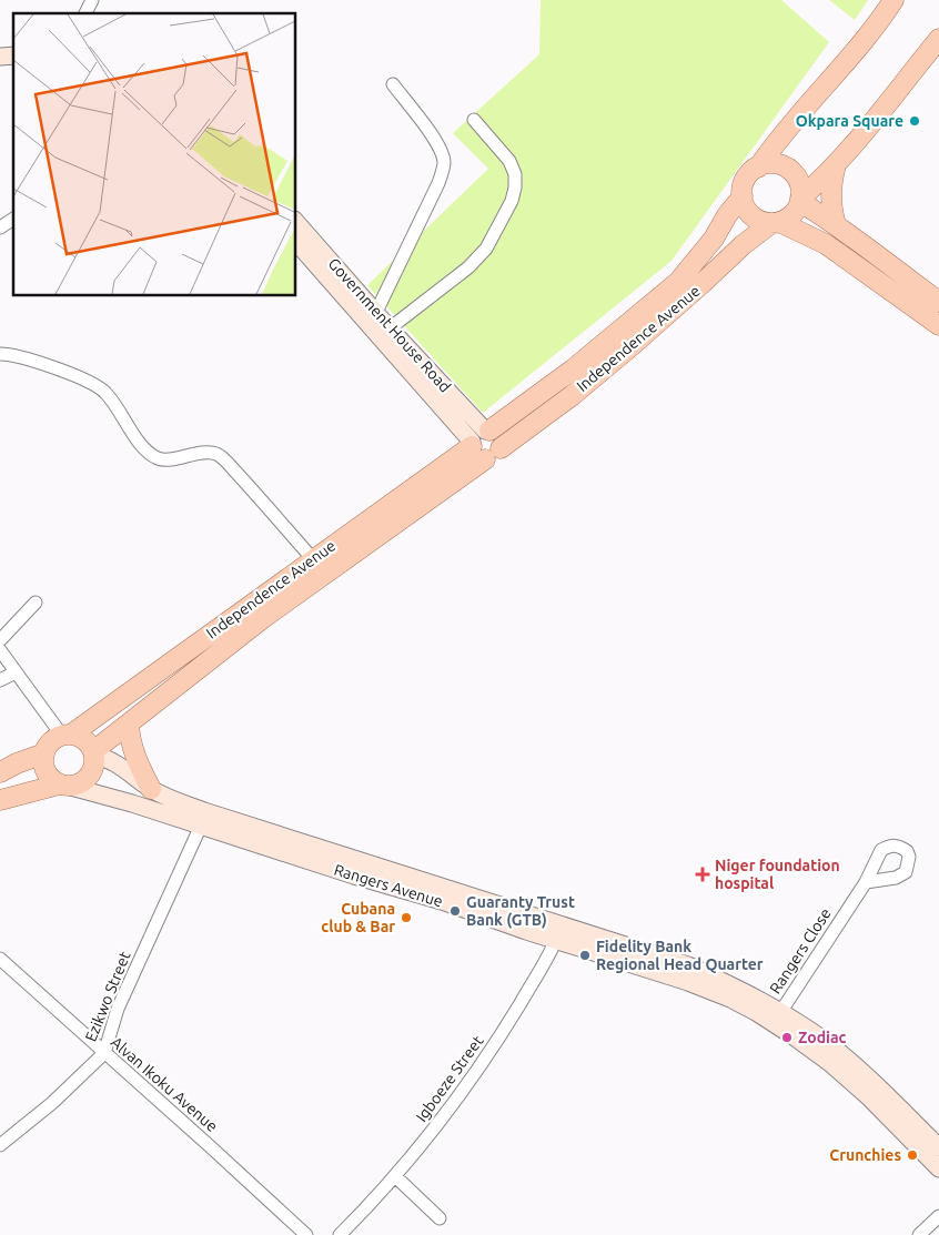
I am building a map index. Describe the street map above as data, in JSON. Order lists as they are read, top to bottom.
{
  "streets": {
    "main road": ["Government House Road", "Independence Avenue", "Rangers Avenue"],
    "street": [
      "Rangers Close",
      "Ezikwo Street",
      "Igboeze Street",
      "Alvan Ikoku Avenue"
    ]
  },
  "crossings": [
    ["Government House Road", "Independence Avenue"],
    ["Independence Avenue", "Rangers Avenue"],
    ["Rangers Avenue", "Rangers Close"],
    ["Rangers Avenue", "Ezikwo Street"],
    ["Rangers Avenue", "Igboeze Street"],
    ["Ezikwo Street", "Alvan Ikoku Avenue"]
  ],
  "places": {
    "other": [
      "Okpara Square",
      "Guaranty Trust Bank (GTB)",
      "Cubana club & Bar",
      "Fidelity Bank Regional Head Quarter",
      "Zodiac",
      "Crunchies"
    ],
    "health": ["Niger foundation hospital"]
  }
}
